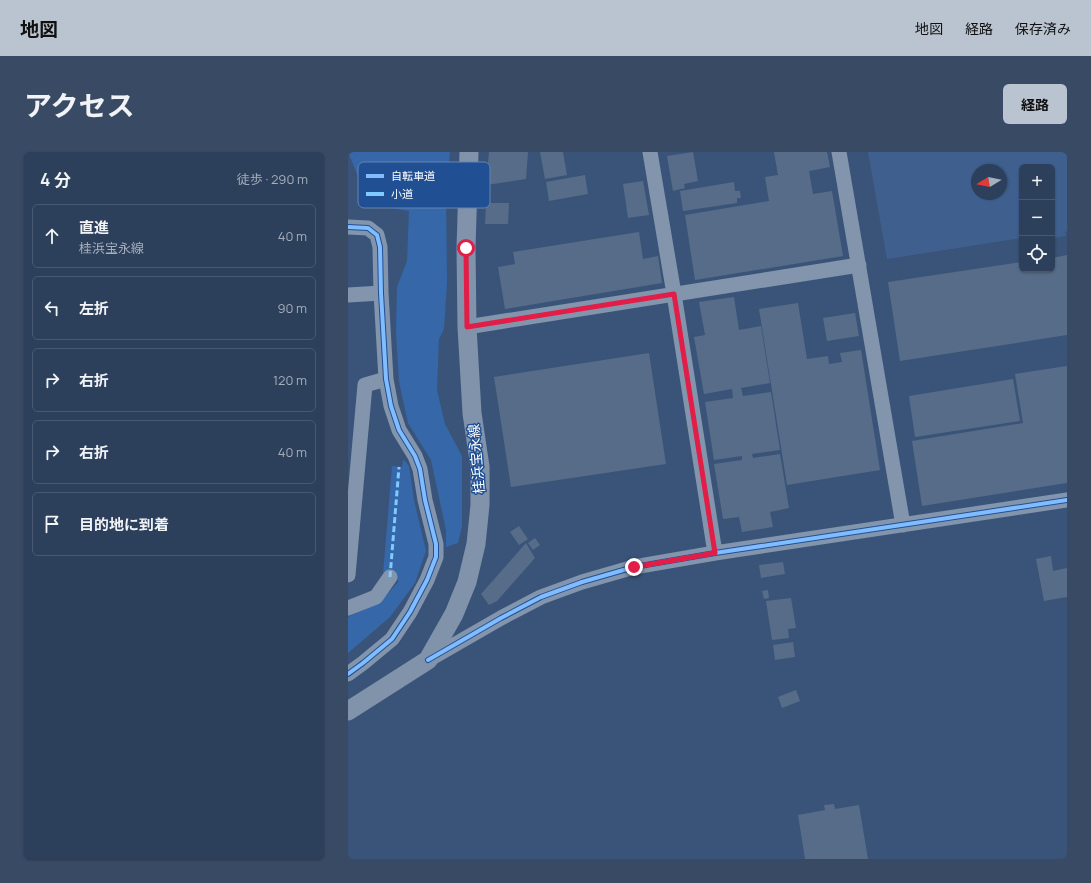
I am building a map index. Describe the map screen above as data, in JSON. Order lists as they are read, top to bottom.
{
  "streets": {
    "main road": ["桂浜宝永線"]
  },
  "legend": ["自転車道", "小道"],
  "north": "left",
  "page": {
    "header": "地図",
    "nav": ["地図", "経路", "保存済み"],
    "title": "アクセス",
    "buttons": "経路",
    "heading": ["4 分", "徒歩 · 290 m"],
    "map_buttons": ["+", "−"],
    "list": [
      ["直進", "桂浜宝永線", "40 m"],
      ["左折", "90 m"],
      ["右折", "120 m"],
      ["右折", "40 m"],
      "目的地に到着"
    ]
  }
}
